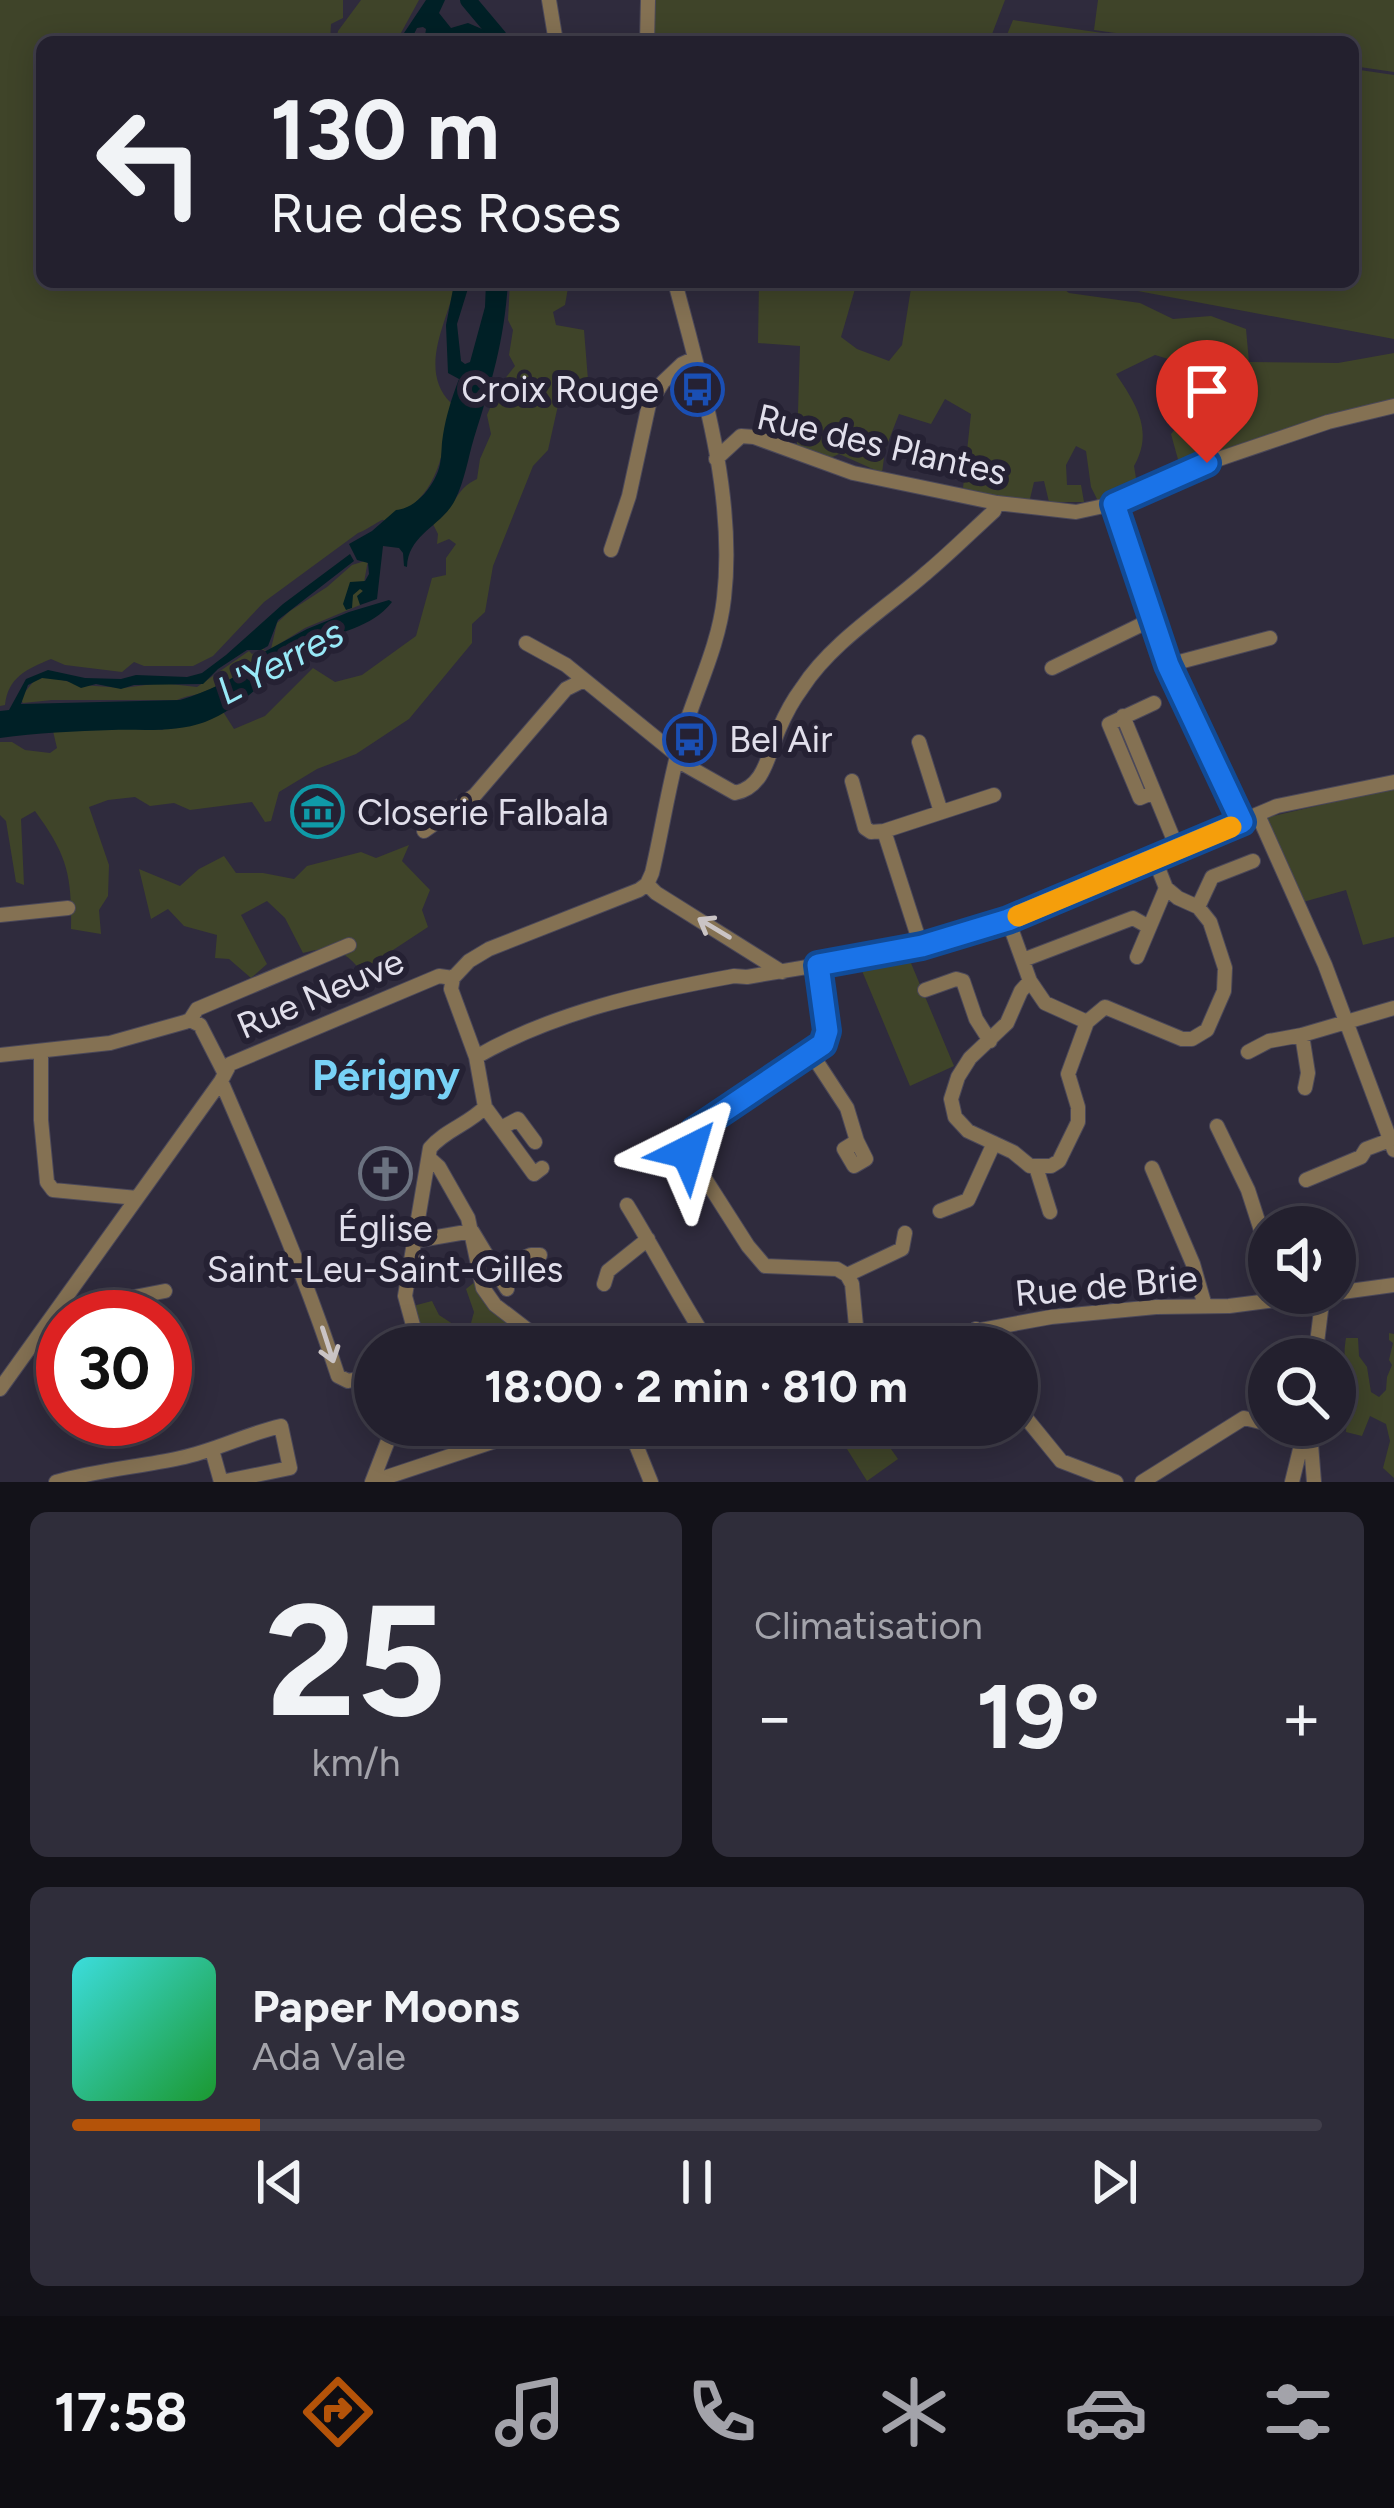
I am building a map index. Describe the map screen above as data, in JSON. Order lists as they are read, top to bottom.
{
  "streets": {
    "street": ["Rue des Plantes", "Rue Neuve", "Rue de Brie"]
  },
  "districts": ["Périgny"],
  "water": ["L'Yerres"],
  "places": {
    "bus stop": ["Croix Rouge", "Bel Air"],
    "museum": ["Closerie Falbala"],
    "church": ["Église Saint-Leu-Saint-Gilles"]
  },
  "page": {
    "turn": ["130 m", "Rue des Roses"],
    "limit": "30",
    "trip": "18:00 · 2 min · 810 m",
    "tile": [
      ["25", "km/h"],
      "Climatisation"
    ],
    "heat": ["−", "19°", "+"],
    "song": ["Paper Moons", "Ada Vale"],
    "tabs": "17:58"
  }
}
